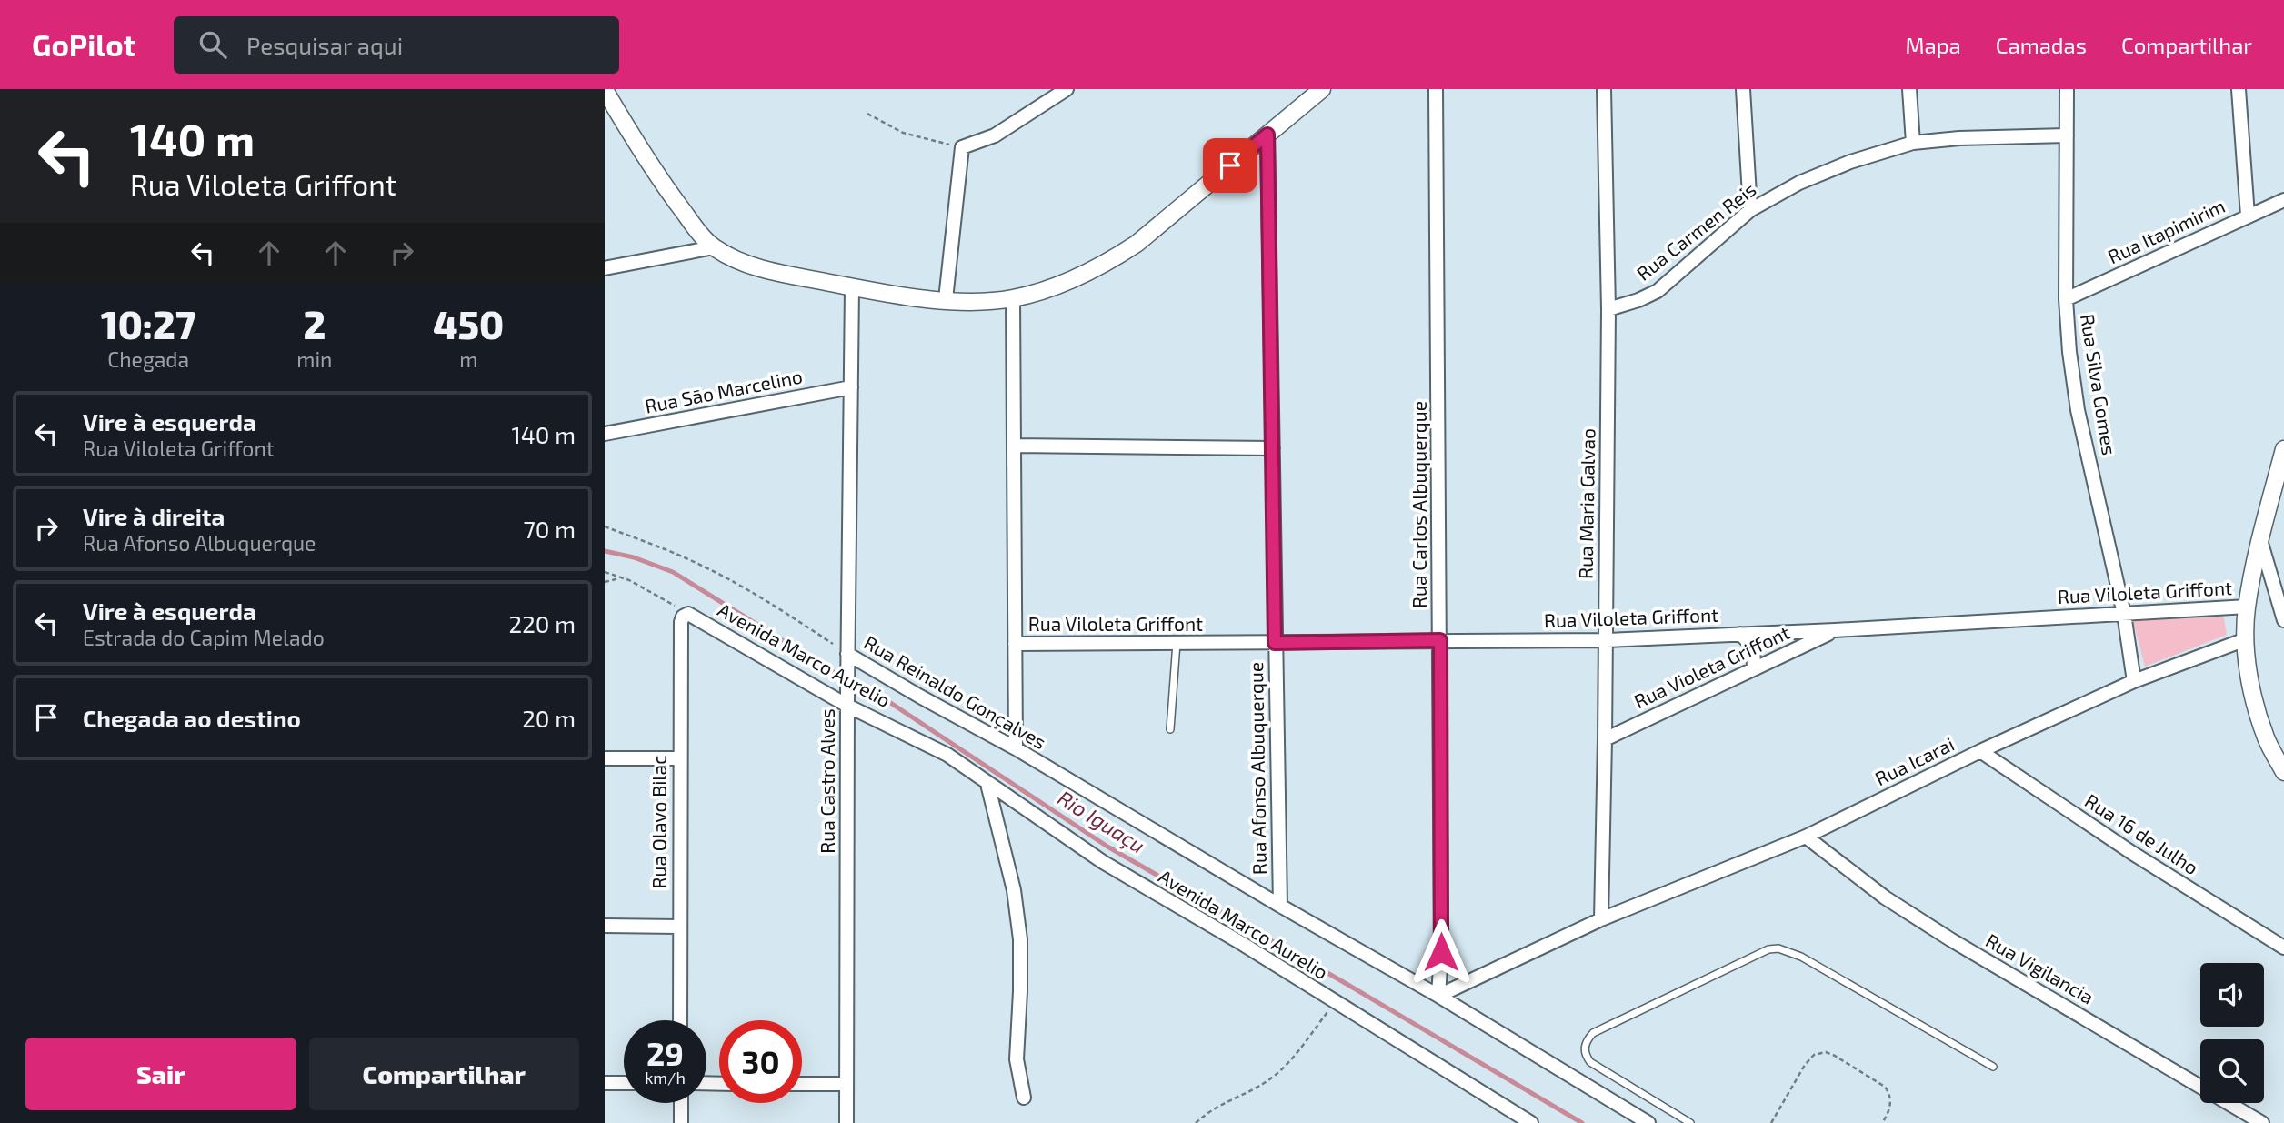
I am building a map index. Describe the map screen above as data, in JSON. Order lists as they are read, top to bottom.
{
  "streets": {
    "street": [
      "Rua Carmen Reis",
      "Rua Itapimirim",
      "Rua Silva Gomes",
      "Rua Sāo Marcelino",
      "Rua Maria Galvao",
      "Rua Carlos Albuquerque",
      "Rua Viloleta Griffont",
      "Avenida Marco Aurelio",
      "Rua Violeta Griffont",
      "Rua Reinaldo Gonçalves",
      "Rua Icarai",
      "Rua Afonso Albuquerque",
      "Rua Castro Alves",
      "Rua Olavo Bilac",
      "Rua 16 de Julho",
      "Rua Vigilancia"
    ]
  },
  "crossings": [
    ["Rua Carmen Reis", "Rua Silva Gomes"],
    ["Rua Carmen Reis", "Rua Maria Galvao"],
    ["Rua Itapimirim", "Rua Silva Gomes"],
    ["Rua Silva Gomes", "Rua Viloleta Griffont"],
    ["Rua Silva Gomes", "Rua Icarai"],
    ["Rua Sāo Marcelino", "Rua Castro Alves"],
    ["Rua Maria Galvao", "Rua Viloleta Griffont"],
    ["Rua Maria Galvao", "Rua Violeta Griffont"],
    ["Rua Maria Galvao", "Rua Icarai"],
    ["Rua Carlos Albuquerque", "Rua Viloleta Griffont"],
    ["Rua Carlos Albuquerque", "Rua Reinaldo Gonçalves"],
    ["Rua Carlos Albuquerque", "Rua Icarai"],
    ["Rua Viloleta Griffont", "Rua Violeta Griffont"],
    ["Rua Viloleta Griffont", "Rua Afonso Albuquerque"],
    ["Avenida Marco Aurelio", "Rua Castro Alves"],
    ["Avenida Marco Aurelio", "Rua Olavo Bilac"],
    ["Rua Reinaldo Gonçalves", "Rua Icarai"],
    ["Rua Reinaldo Gonçalves", "Rua Afonso Albuquerque"],
    ["Rua Reinaldo Gonçalves", "Rua Castro Alves"],
    ["Rua Icarai", "Rua 16 de Julho"],
    ["Rua Icarai", "Rua Vigilancia"]
  ],
  "water": ["Rio Iguaçu"],
  "page": {
    "header": "GoPilot",
    "search": "Pesquisar aqui",
    "nav": ["Mapa", "Camadas", "Compartilhar"],
    "turn": ["140 m", "Rua Viloleta Griffont"],
    "eta": [
      "10:27",
      "Chegada",
      "2",
      "min",
      "450",
      "m"
    ],
    "list": [
      {
        "name": "Vire à esquerda",
        "note": "Rua Viloleta Griffont",
        "value": "140 m"
      },
      {
        "name": "Vire à direita",
        "note": "Rua Afonso Albuquerque",
        "value": "70 m"
      },
      {
        "name": "Vire à esquerda",
        "note": "Estrada do Capim Melado",
        "value": "220 m"
      },
      {
        "name": "Chegada ao destino",
        "value": "20 m"
      }
    ],
    "speed": "29 km/h",
    "limit": "30",
    "buttons": ["Sair", "Compartilhar"]
  }
}
